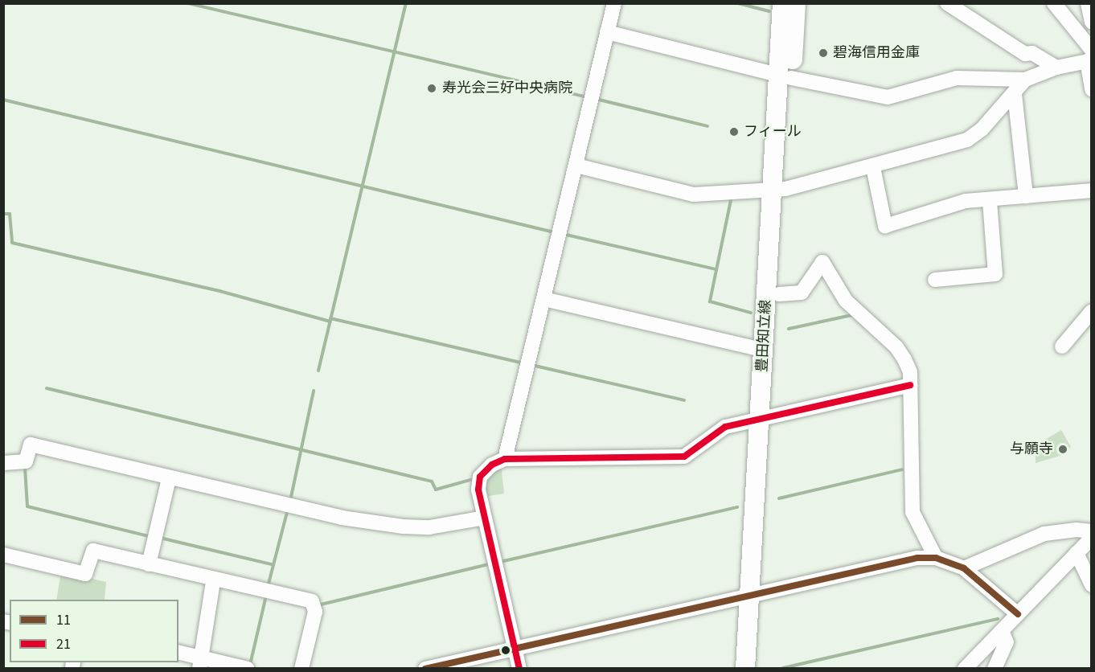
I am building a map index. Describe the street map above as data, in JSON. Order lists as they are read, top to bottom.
{
  "streets": {
    "main road": ["豊田知立線"]
  },
  "places": [
    "碧海信用金庫",
    "寿光会三好中央病院",
    "フィール",
    "与願寺"
  ],
  "lines": ["transit line 21", "transit line 11"],
  "legend": ["11", "21"]
}
